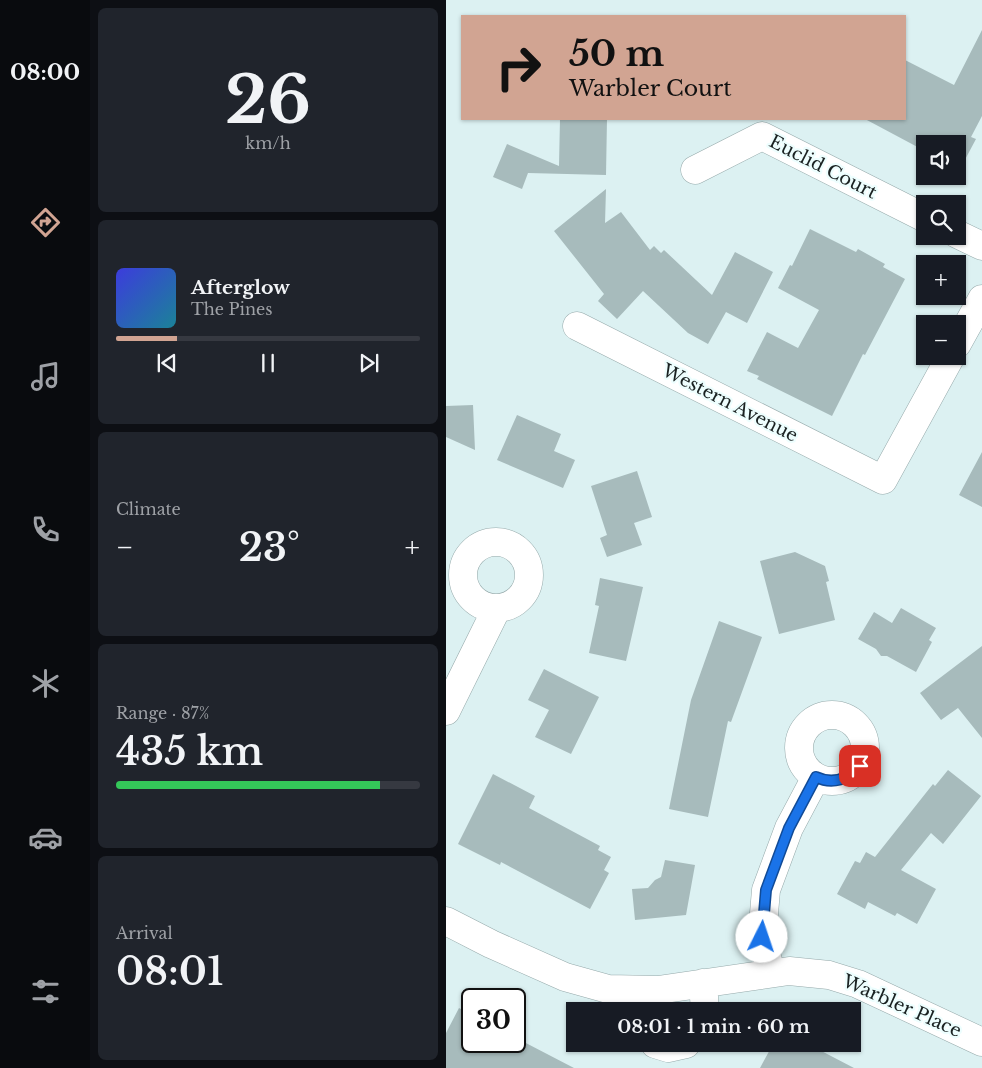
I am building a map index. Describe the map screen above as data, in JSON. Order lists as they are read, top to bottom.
{
  "streets": {
    "street": ["Euclid Court", "Western Avenue", "Warbler Place"]
  },
  "page": {
    "tabs": "08:00",
    "tile": [
      ["26", "km/h"],
      "Climate",
      ["Range · 87%", "435 km"],
      ["Arrival", "08:01"]
    ],
    "turn": ["50 m", "Warbler Court"],
    "map_buttons": ["+", "−"],
    "song": ["Afterglow", "The Pines"],
    "heat": ["−", "23°", "+"],
    "limit": "30",
    "trip": "08:01 · 1 min · 60 m"
  }
}
